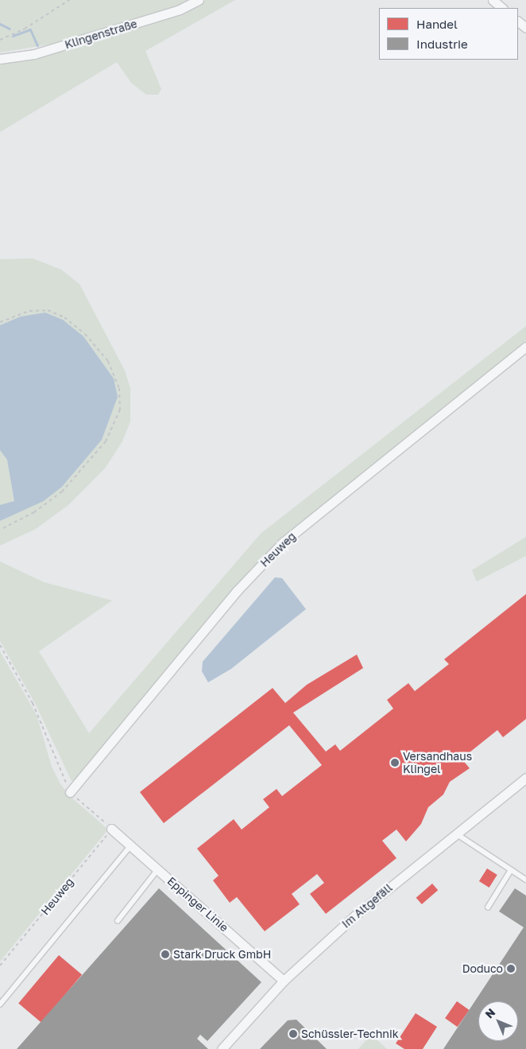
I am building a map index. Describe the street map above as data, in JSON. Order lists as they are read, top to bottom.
{
  "streets": {
    "street": [
      "Klingenstraße",
      "Heuweg",
      "Eppinger Linie",
      "Im Altgefäll"
    ]
  },
  "crossings": [
    ["Heuweg", "Eppinger Linie"],
    ["Eppinger Linie", "Im Altgefäll"]
  ],
  "places": [
    "Versandhaus Klingel",
    "Stark Druck GmbH",
    "Doduco",
    "Schüssler-Technik"
  ],
  "legend": ["Handel", "Industrie"],
  "north": "top left"
}
